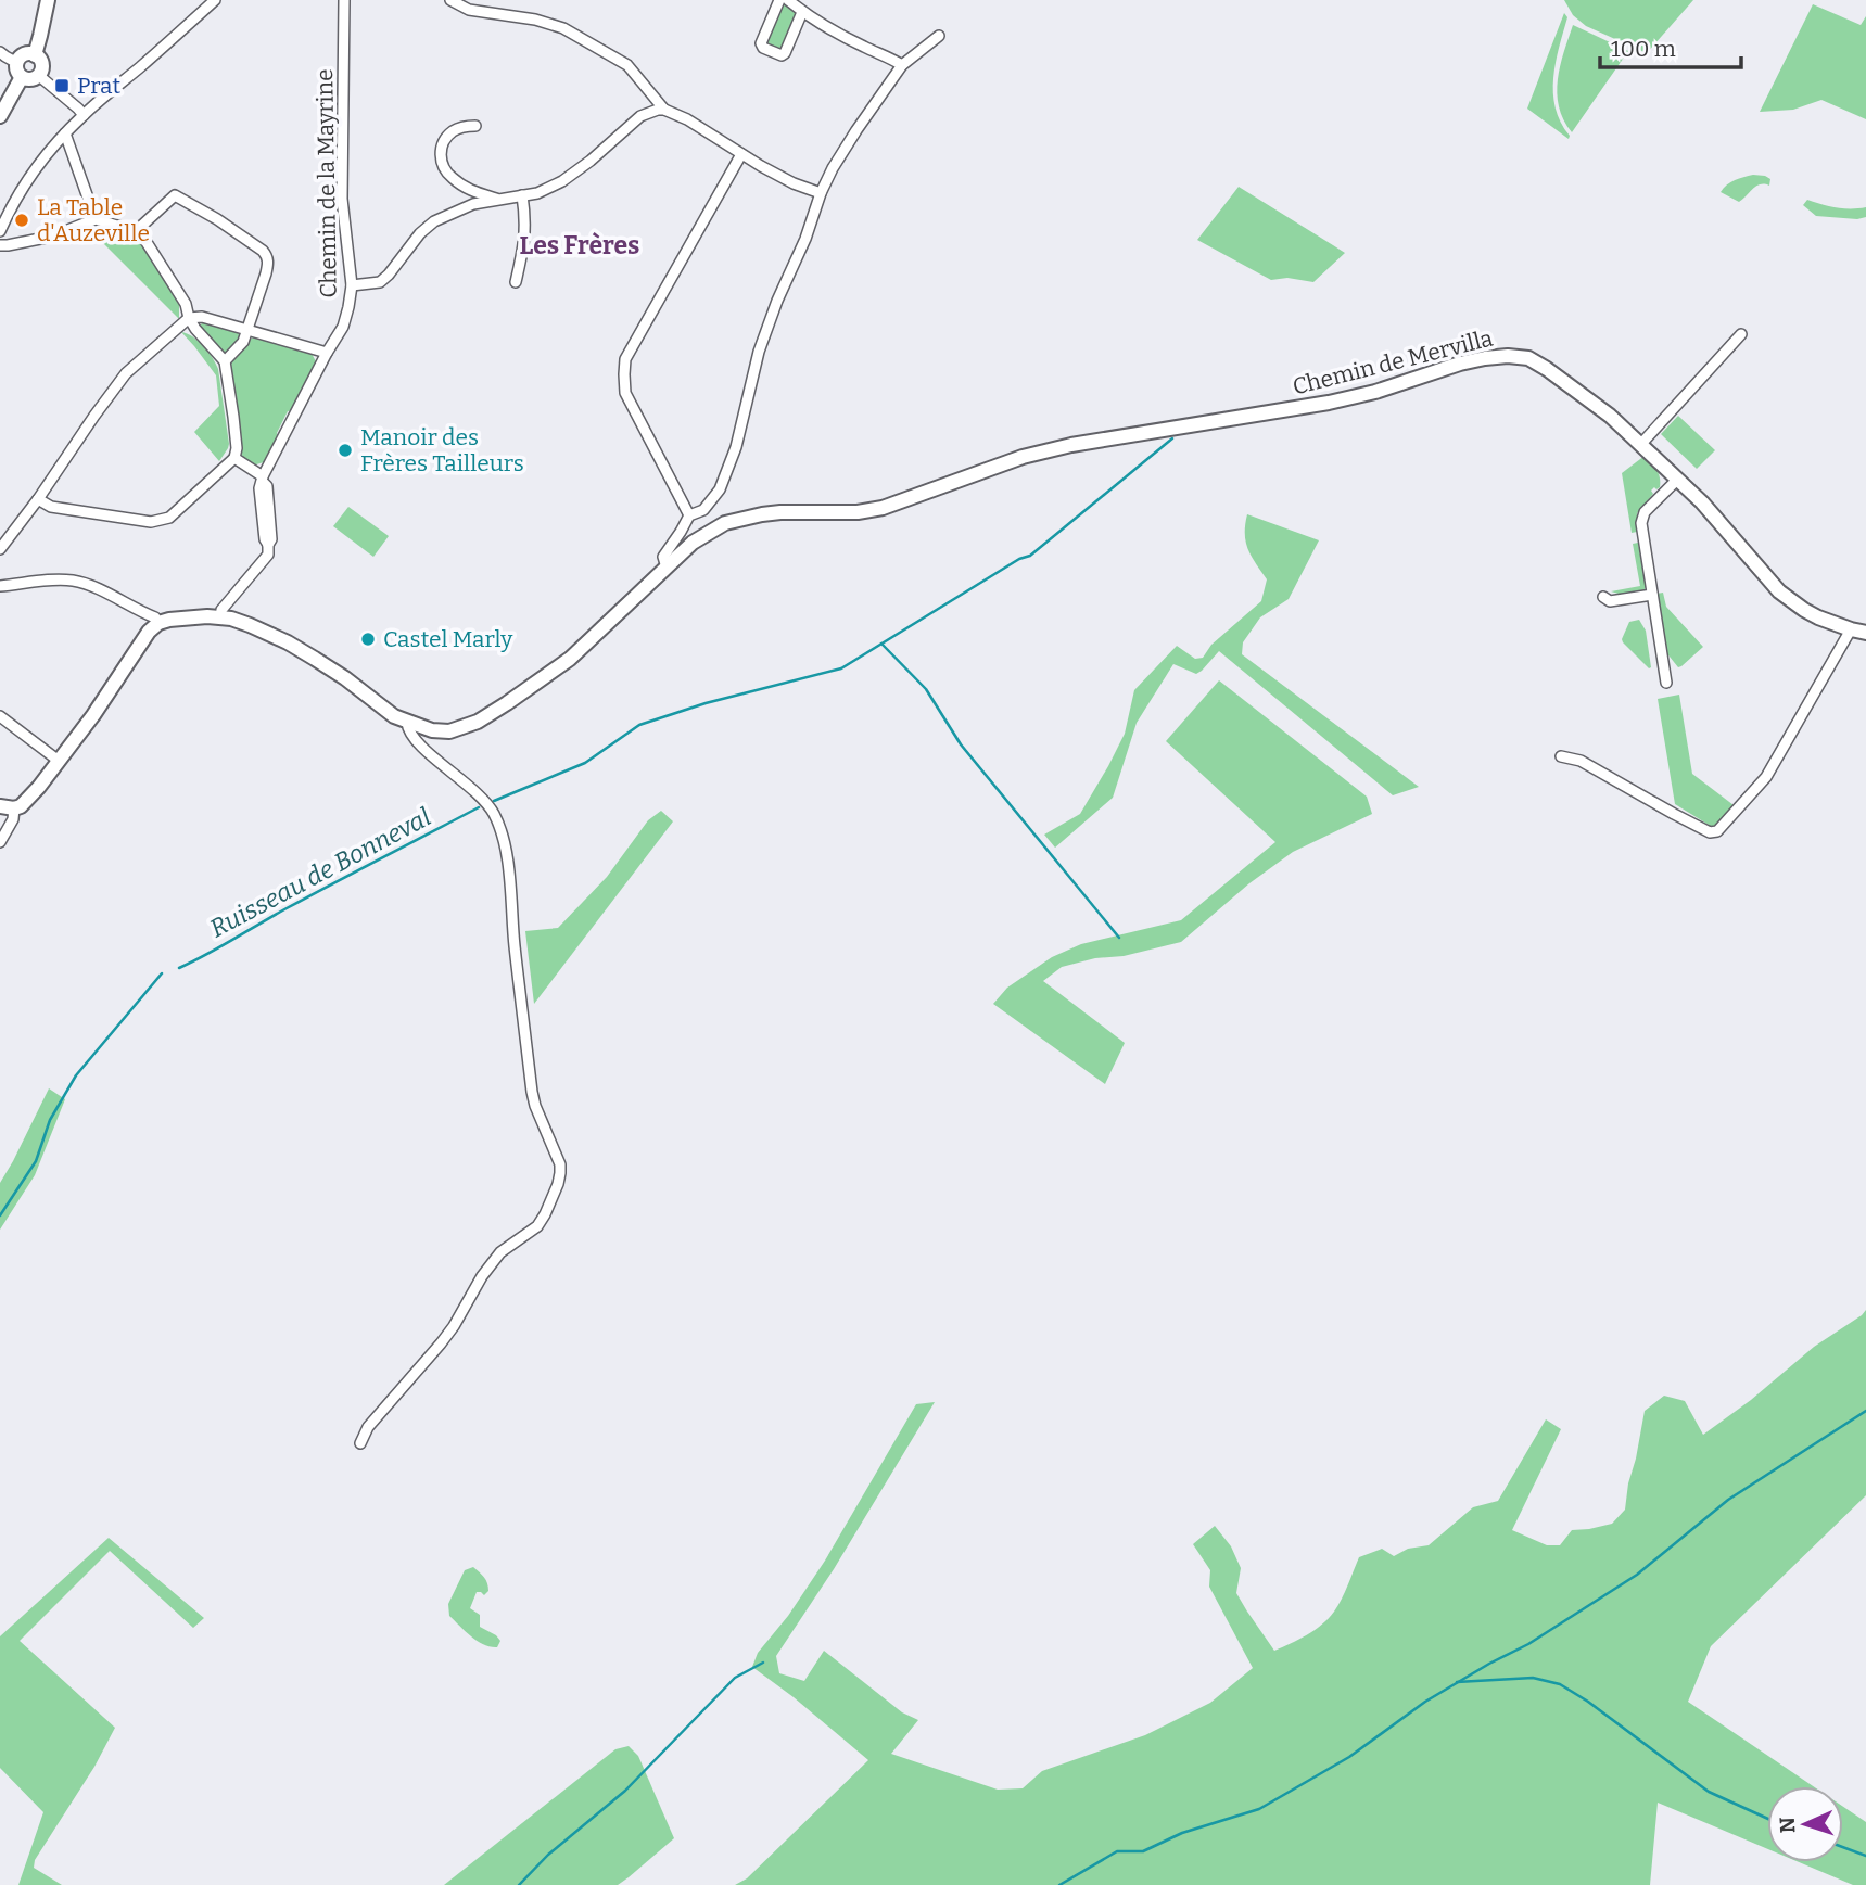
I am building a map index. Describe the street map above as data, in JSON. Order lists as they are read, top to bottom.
{
  "streets": {
    "street": ["Chemin de la Mayrine", "Chemin de Mervilla"]
  },
  "districts": ["Les Frères"],
  "water": ["Ruisseau de Bonneval"],
  "places": {
    "transit": ["Prat"],
    "other": ["La Table d'Auzeville", "Manoir des Frères Tailleurs", "Castel Marly"]
  },
  "scale_bar": "100 m",
  "north": "left"
}
